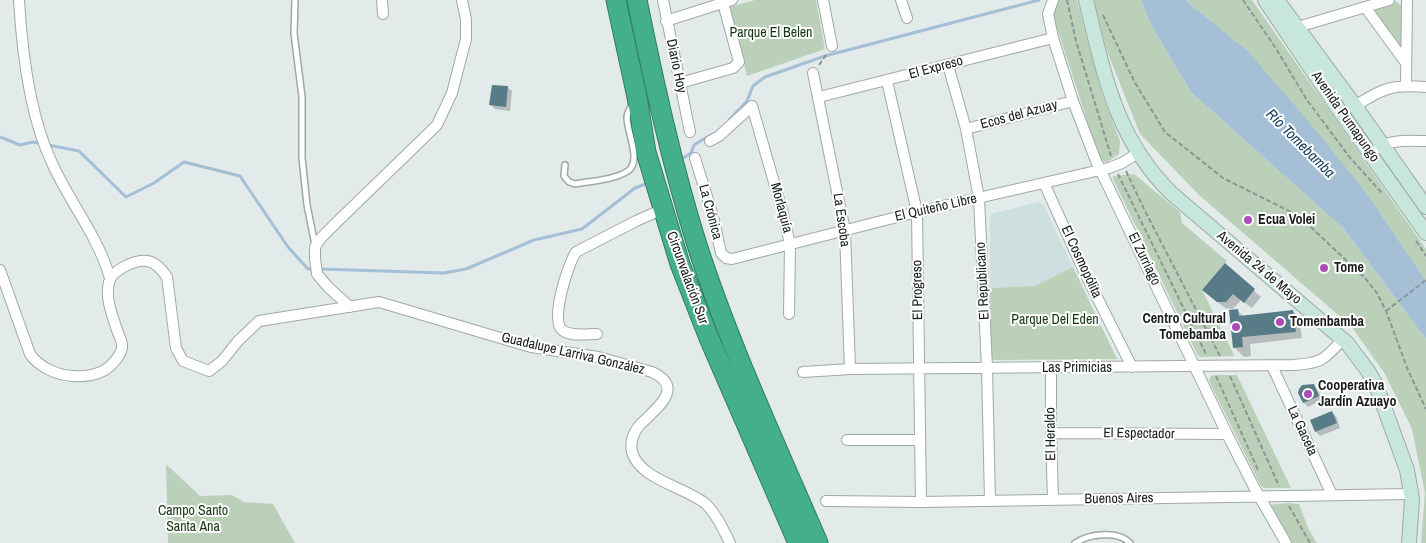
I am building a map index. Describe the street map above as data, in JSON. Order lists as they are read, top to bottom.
{
  "streets": {
    "highway": ["Circunvalación Sur"],
    "main road": ["Avenida Pumapungo", "Avenida 24 de Mayo"],
    "street": [
      "Diario Hoy",
      "El Expreso",
      "Ecos del Azuay",
      "Morlaquía",
      "El Quiteño Libre",
      "La Crónica",
      "La Escoba",
      "El Zurriago",
      "El Cosmopólita",
      "El Republicano",
      "El Progreso",
      "Guadalupe Larriva González",
      "Las Primicias",
      "La Gaceta",
      "El Heraldo",
      "El Espectador",
      "Buenos Aires"
    ]
  },
  "crossings": [
    ["El Expreso", "La Escoba"],
    ["El Expreso", "El Zurriago"],
    ["El Expreso", "El Republicano"],
    ["El Expreso", "El Progreso"],
    ["Ecos del Azuay", "El Zurriago"],
    ["Ecos del Azuay", "El Republicano"],
    ["Morlaquía", "El Quiteño Libre"],
    ["El Quiteño Libre", "La Crónica"],
    ["El Quiteño Libre", "La Escoba"],
    ["El Quiteño Libre", "El Zurriago"],
    ["El Quiteño Libre", "El Cosmopólita"],
    ["El Quiteño Libre", "Avenida 24 de Mayo"],
    ["El Quiteño Libre", "El Republicano"],
    ["El Quiteño Libre", "El Progreso"],
    ["La Escoba", "Las Primicias"],
    ["El Zurriago", "Las Primicias"],
    ["El Zurriago", "El Espectador"],
    ["El Zurriago", "Buenos Aires"],
    ["El Cosmopólita", "Las Primicias"],
    ["Avenida 24 de Mayo", "Las Primicias"],
    ["Avenida 24 de Mayo", "Buenos Aires"],
    ["El Republicano", "Las Primicias"],
    ["El Republicano", "Buenos Aires"],
    ["El Progreso", "Las Primicias"],
    ["El Progreso", "Buenos Aires"],
    ["Las Primicias", "La Gaceta"],
    ["Las Primicias", "El Heraldo"],
    ["La Gaceta", "Buenos Aires"],
    ["El Heraldo", "El Espectador"],
    ["El Heraldo", "Buenos Aires"]
  ],
  "water": ["Río Tomebamba"],
  "parks": ["Parque El Belen", "Parque Del Eden", "Campo Santo Santa Ana"],
  "places": [
    "Ecua Volei",
    "Tome",
    "Tomenbamba",
    "Centro Cultural Tomebamba",
    "Cooperativa Jardín Azuayo"
  ]
}
